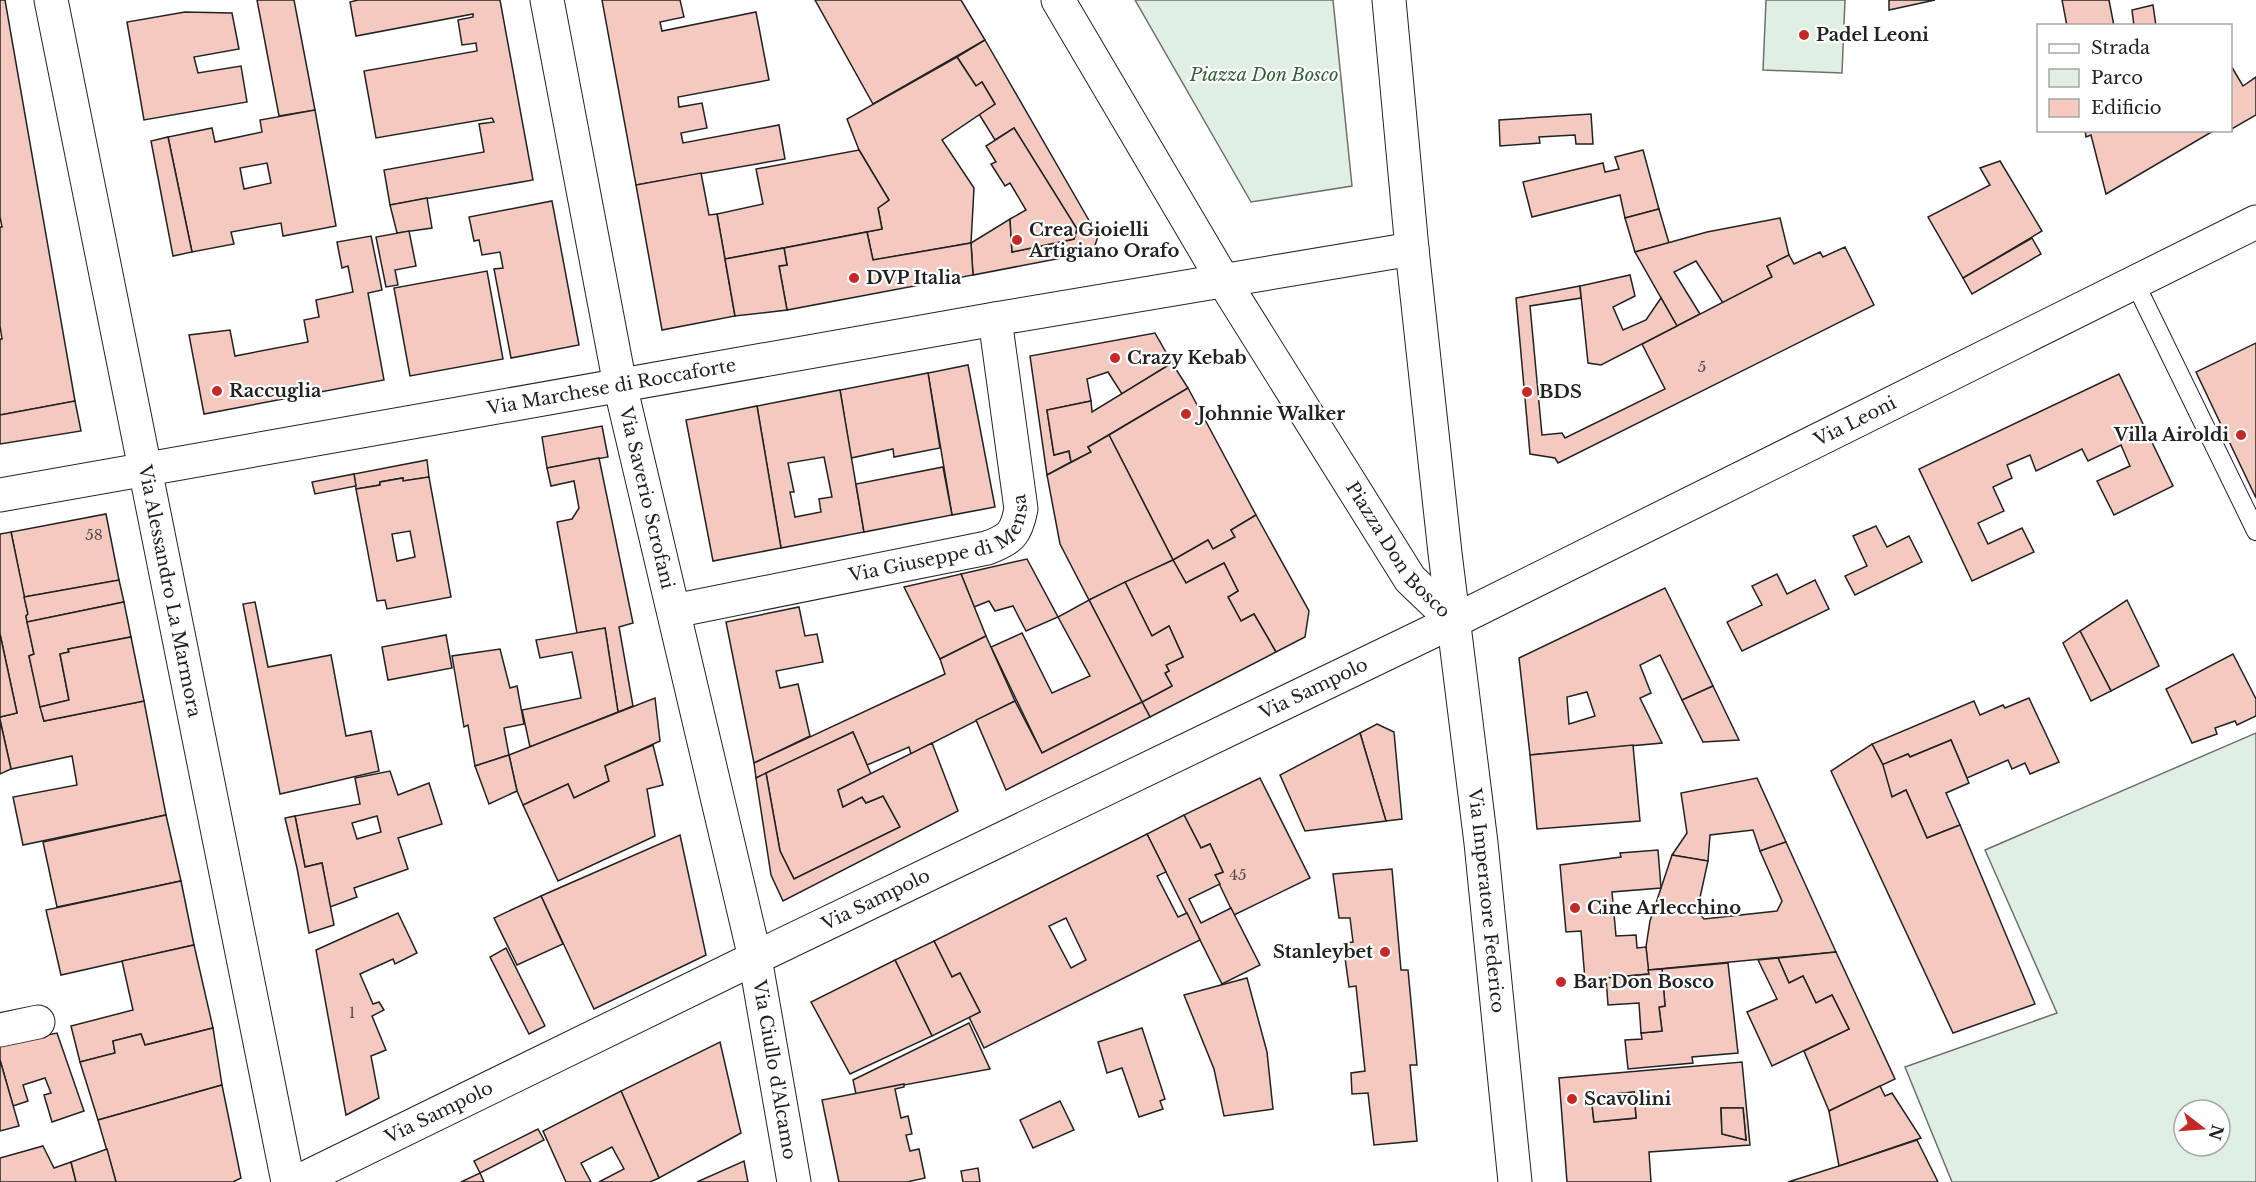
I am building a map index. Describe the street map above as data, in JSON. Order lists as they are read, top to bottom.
{
  "streets": {
    "street": [
      "Via Marchese di Roccaforte",
      "Via Leoni",
      "Via Saverio Scrofani",
      "Via Giuseppe di Mensa",
      "Piazza Don Bosco",
      "Via Alessandro La Marmora",
      "Via Sampolo",
      "Via Imperatore Federico",
      "Via Ciullo d'Alcamo"
    ]
  },
  "crossings": [
    ["Via Marchese di Roccaforte", "Via Saverio Scrofani"],
    ["Via Marchese di Roccaforte", "Via Giuseppe di Mensa"],
    ["Via Marchese di Roccaforte", "Piazza Don Bosco"],
    ["Via Marchese di Roccaforte", "Via Alessandro La Marmora"],
    ["Via Leoni", "Piazza Don Bosco"],
    ["Via Leoni", "Via Sampolo"],
    ["Via Leoni", "Via Imperatore Federico"],
    ["Via Saverio Scrofani", "Via Giuseppe di Mensa"],
    ["Via Saverio Scrofani", "Via Sampolo"],
    ["Via Saverio Scrofani", "Via Ciullo d'Alcamo"],
    ["Piazza Don Bosco", "Via Sampolo"],
    ["Piazza Don Bosco", "Via Imperatore Federico"],
    ["Via Sampolo", "Via Imperatore Federico"],
    ["Via Sampolo", "Via Ciullo d'Alcamo"]
  ],
  "parks": ["Piazza Don Bosco"],
  "places": [
    "Padel Leoni",
    "Crea Gioielli Artigiano Orafo",
    "DVP Italia",
    "Crazy Kebab",
    "Raccuglia",
    "BDS",
    "Johnnie Walker",
    "Villa Airoldi",
    "Cine Arlecchino",
    "Stanleybet",
    "Bar Don Bosco",
    "Scavolini"
  ],
  "house_numbers": [
    "5",
    "58",
    "45",
    "1"
  ],
  "legend": ["Strada", "Parco", "Edificio"],
  "north": "right"
}
